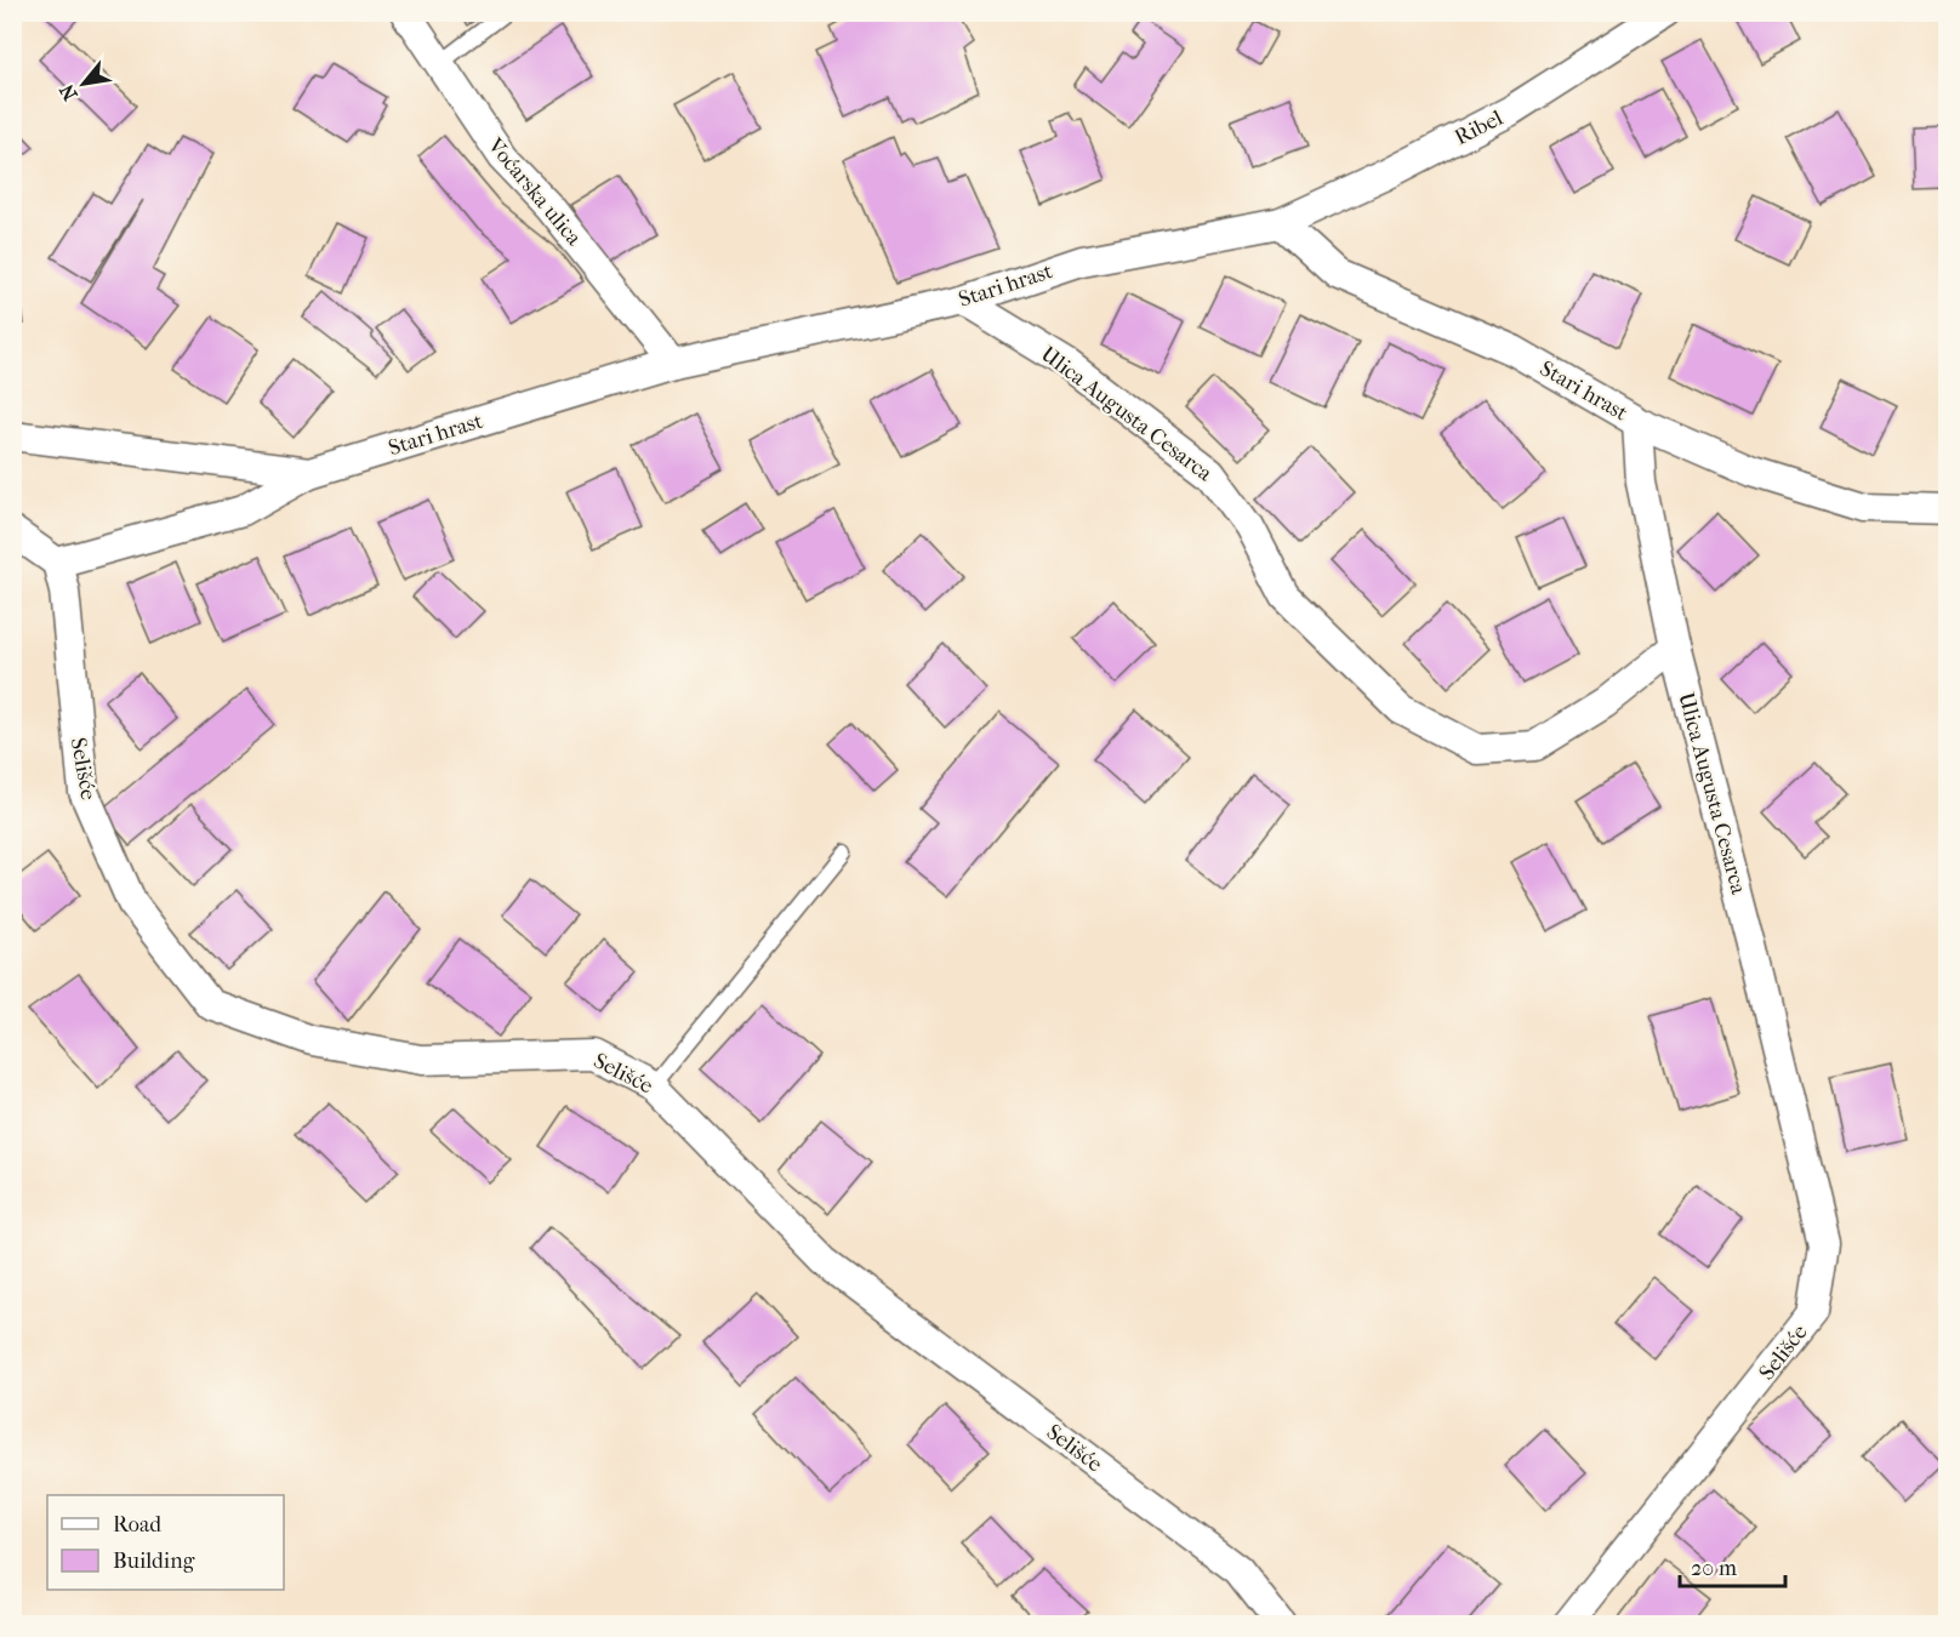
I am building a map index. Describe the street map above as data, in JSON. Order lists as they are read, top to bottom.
{
  "streets": {
    "street": [
      "Ribel",
      "Voćarska ulica",
      "Stari hrast",
      "Ulica Augusta Cesarca",
      "Selišće"
    ]
  },
  "crossings": [
    ["Ribel", "Stari hrast"],
    ["Voćarska ulica", "Stari hrast"],
    ["Stari hrast", "Ulica Augusta Cesarca"],
    ["Ulica Augusta Cesarca", "Selišće"]
  ],
  "legend": ["Road", "Building"],
  "scale_bar": "20 m",
  "north": "bottom left"
}
